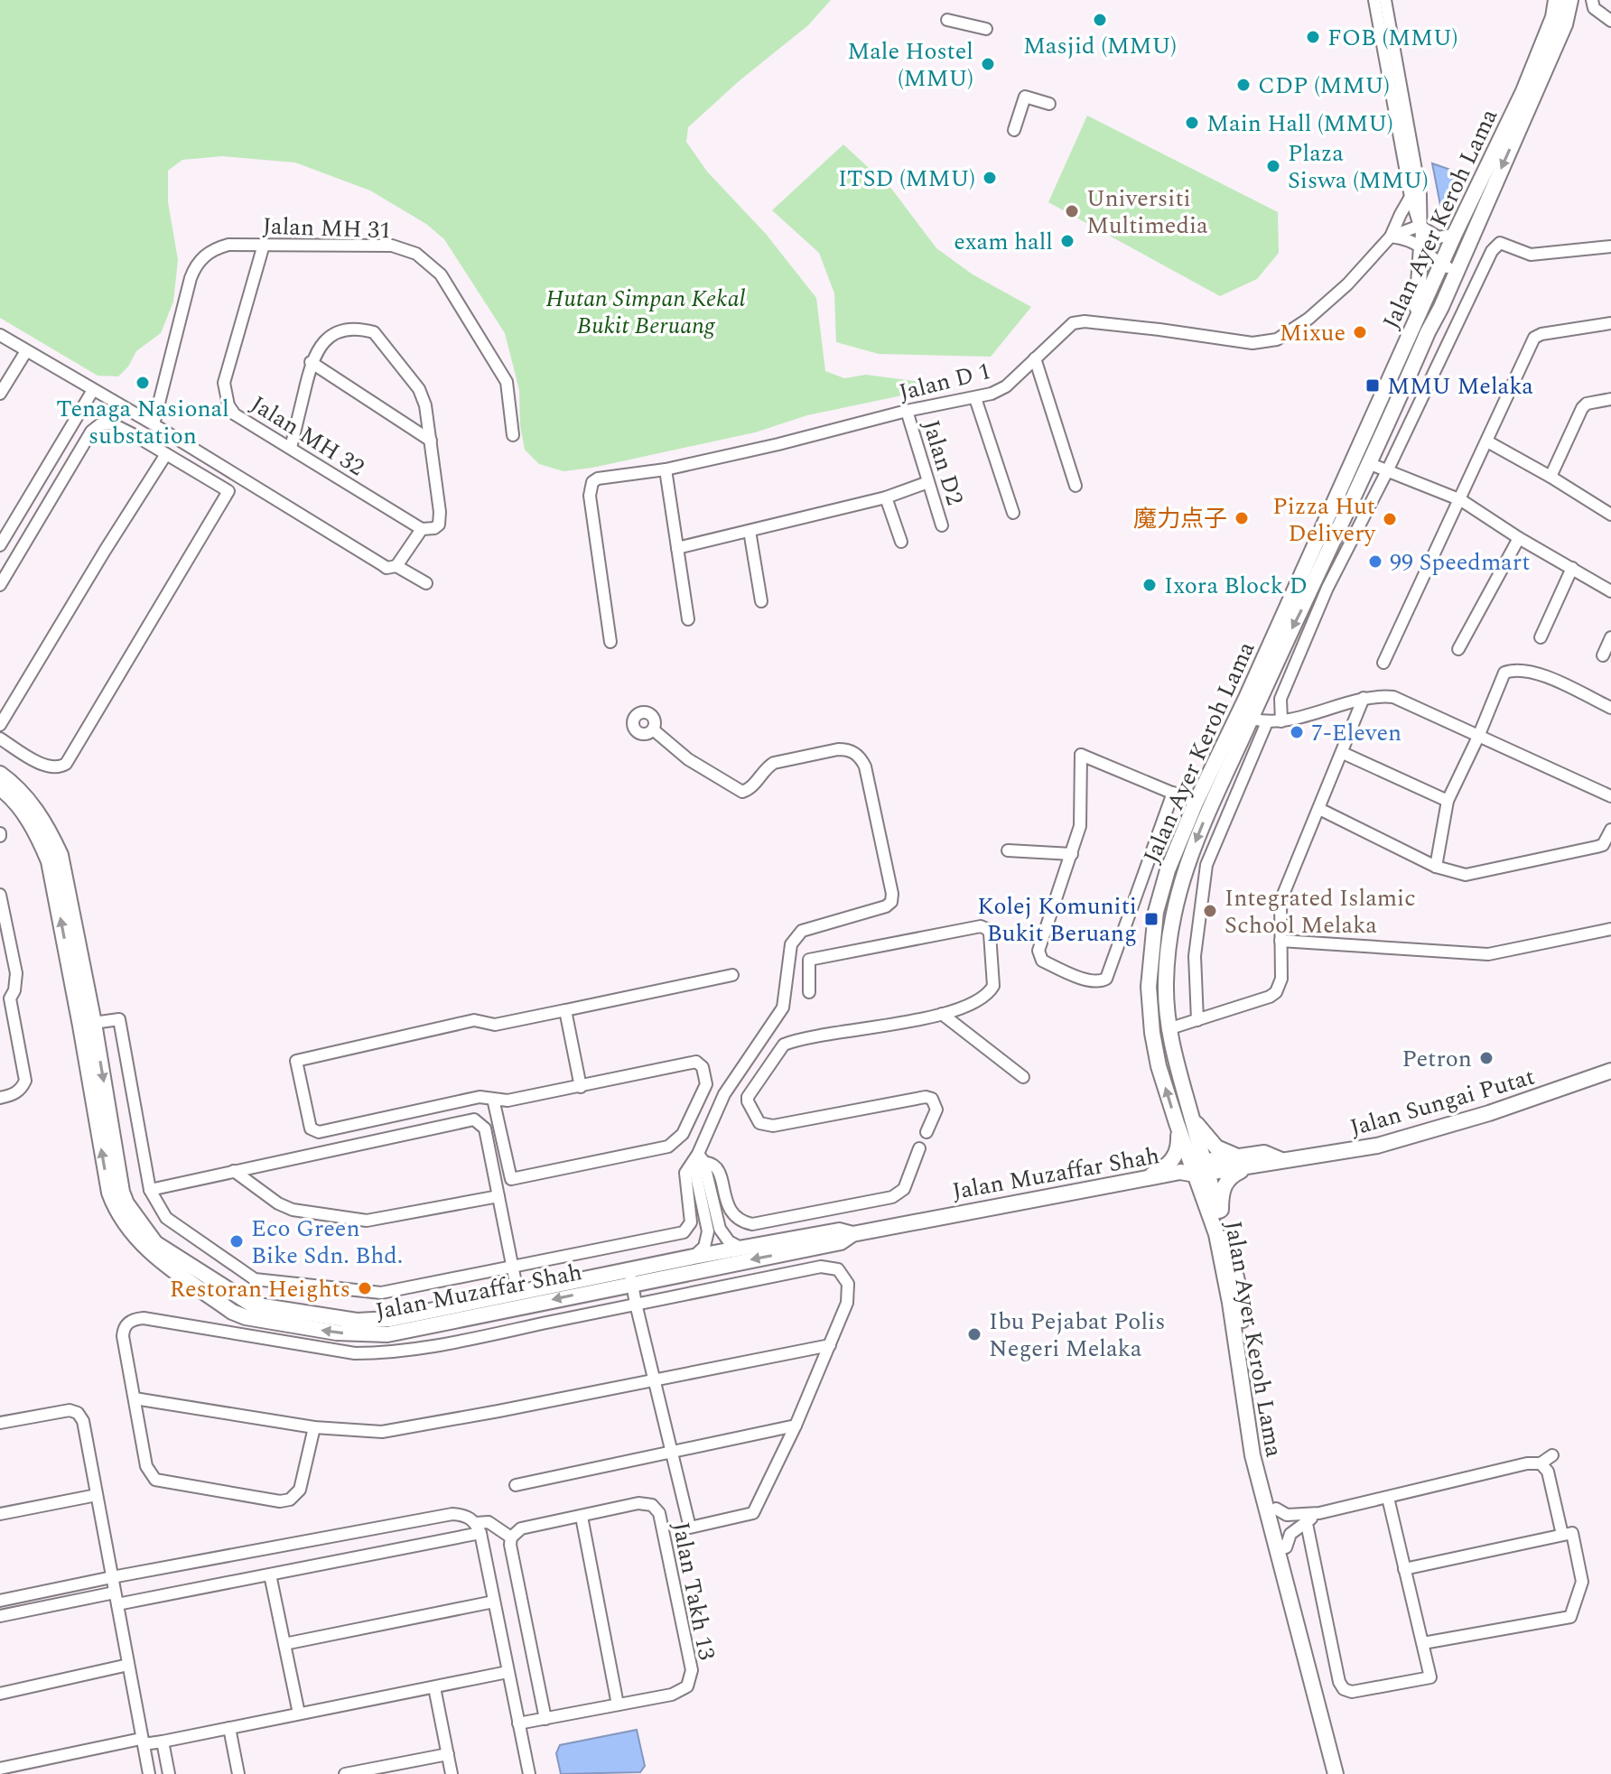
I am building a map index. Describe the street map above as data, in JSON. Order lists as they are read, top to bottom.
{
  "streets": {
    "main road": ["Jalan Ayer Keroh Lama", "Jalan Sungai Putat", "Jalan Muzaffar Shah"],
    "street": [
      "Jalan MH 31",
      "Jalan D 1",
      "Jalan MH 32",
      "Jalan D2",
      "Jalan Takh 13"
    ]
  },
  "crossings": [
    ["Jalan Ayer Keroh Lama", "Jalan Sungai Putat"],
    ["Jalan Ayer Keroh Lama", "Jalan Muzaffar Shah"],
    ["Jalan MH 31", "Jalan MH 32"],
    ["Jalan D 1", "Jalan D2"],
    ["Jalan Sungai Putat", "Jalan Muzaffar Shah"]
  ],
  "parks": ["Hutan Simpan Kekal Bukit Beruang"],
  "places": {
    "other": [
      "Masjid (MMU)",
      "FOB (MMU)",
      "Male Hostel (MMU)",
      "CDP (MMU)",
      "Main Hall (MMU)",
      "Plaza Siswa (MMU)",
      "ITSD (MMU)",
      "Universiti Multimedia",
      "exam hall",
      "Mixue",
      "Tenaga Nasional substation",
      "魔力点子",
      "Pizza Hut Delivery",
      "99 Speedmart",
      "Ixora Block D",
      "7-Eleven",
      "Integrated Islamic School Melaka",
      "Petron",
      "Eco Green Bike Sdn. Bhd.",
      "Restoran Heights",
      "Ibu Pejabat Polis Negeri Melaka"
    ],
    "transit": ["MMU Melaka", "Kolej Komuniti Bukit Beruang"]
  }
}
